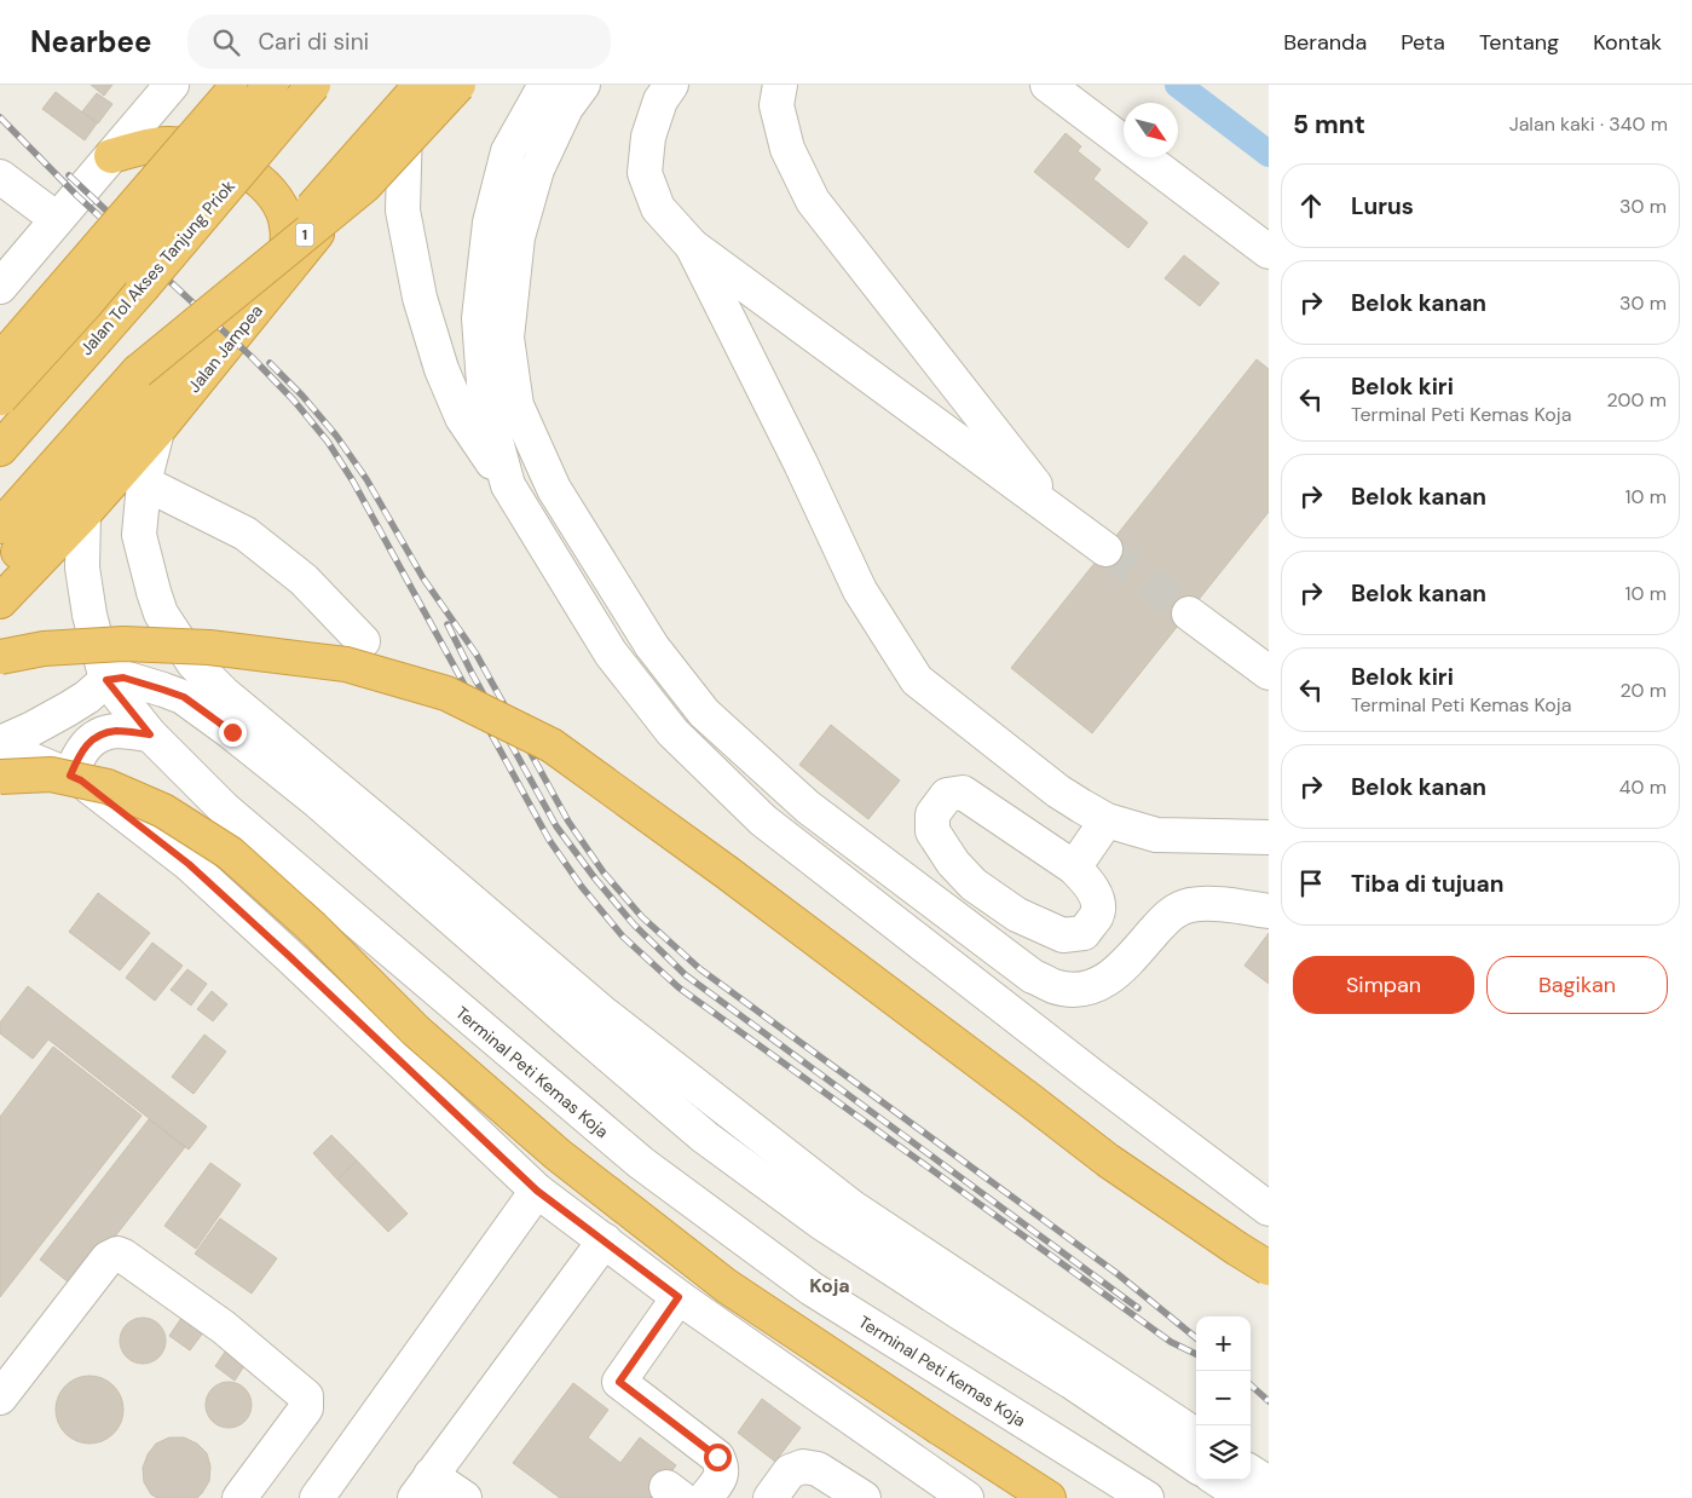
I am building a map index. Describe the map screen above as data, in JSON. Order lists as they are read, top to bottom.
{
  "streets": {
    "highway": ["1", "Jalan Tol Akses Tanjung Priok", "Jalan Jampea"],
    "street": ["Terminal Peti Kemas Koja"]
  },
  "crossings": [
    ["Jalan Jampea", "Terminal Peti Kemas Koja"]
  ],
  "districts": ["Koja"],
  "north": "bottom right",
  "page": {
    "header": "Nearbee",
    "search": "Cari di sini",
    "nav": [
      "Beranda",
      "Peta",
      "Tentang",
      "Kontak"
    ],
    "heading": ["5 mnt", "Jalan kaki · 340 m"],
    "list": [
      ["Lurus", "30 m"],
      ["Belok kanan", "30 m"],
      ["Belok kiri", "Terminal Peti Kemas Koja", "200 m"],
      ["Belok kanan", "10 m"],
      ["Belok kanan", "10 m"],
      ["Belok kiri", "Terminal Peti Kemas Koja", "20 m"],
      ["Belok kanan", "40 m"],
      "Tiba di tujuan"
    ],
    "buttons": ["Simpan", "Bagikan"],
    "map_buttons": ["+", "−"]
  }
}
